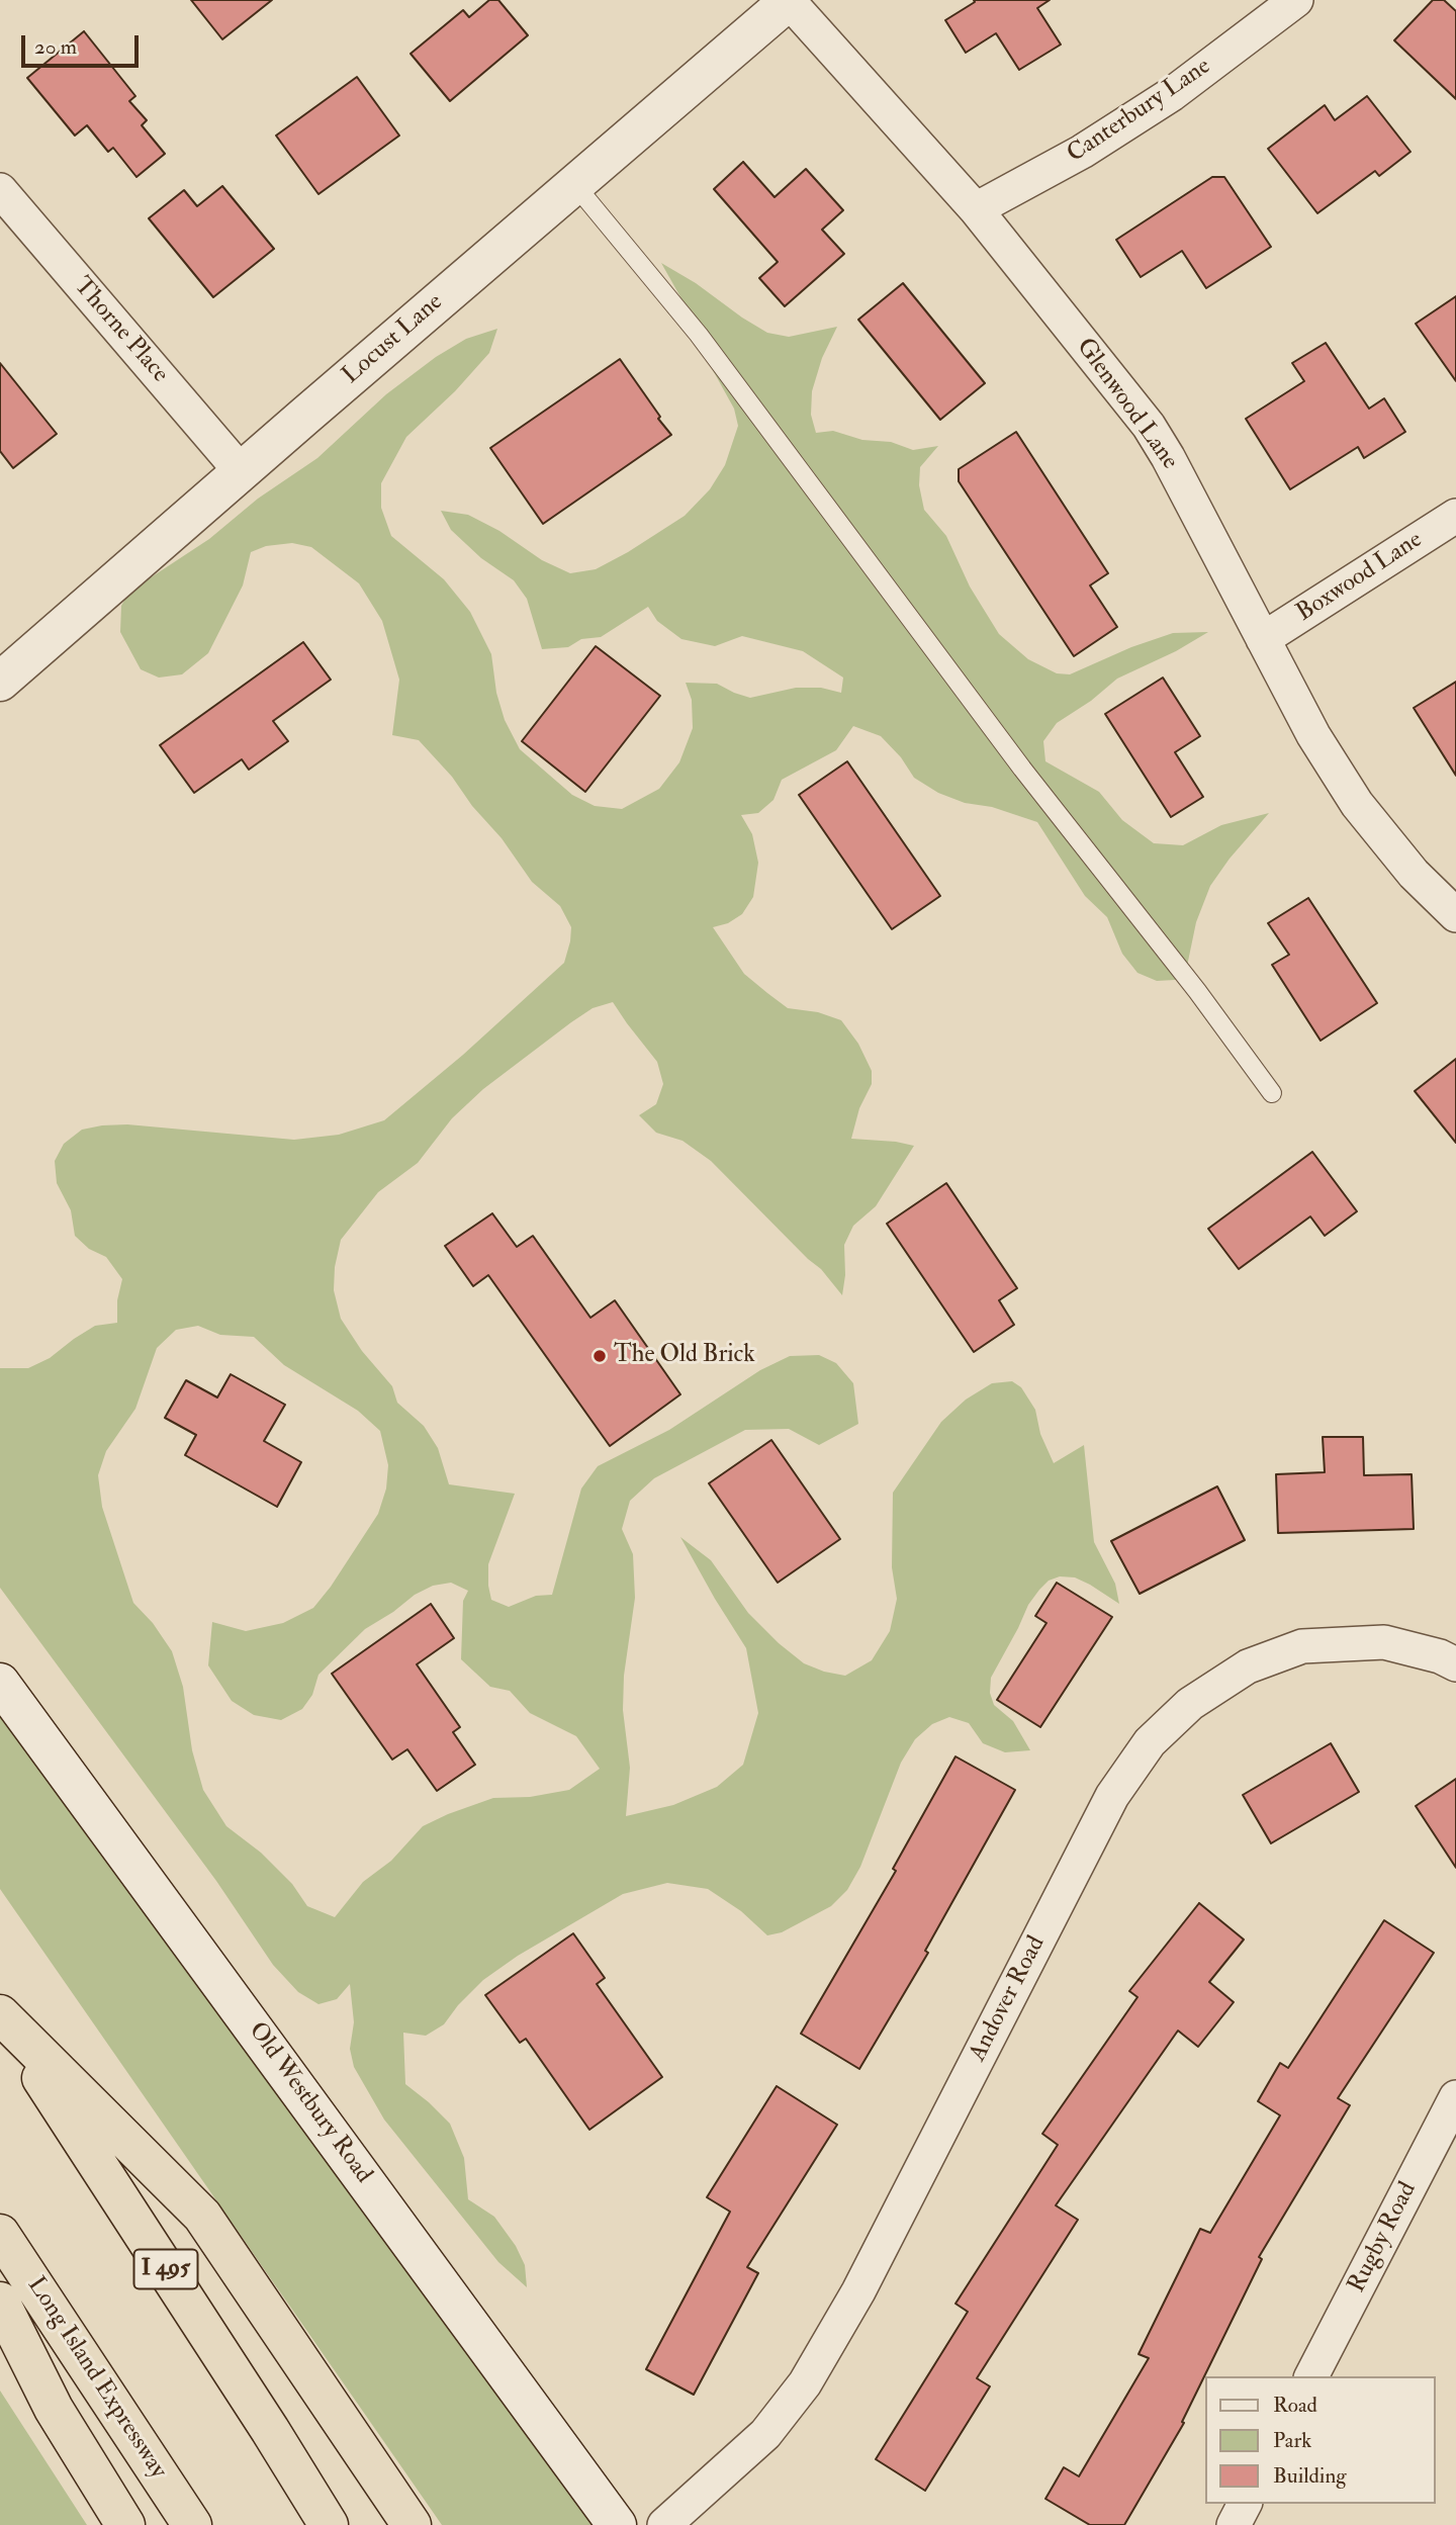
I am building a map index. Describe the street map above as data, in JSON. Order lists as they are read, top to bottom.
{
  "streets": {
    "highway": ["I 495", "Long Island Expressway"],
    "street": [
      "Canterbury Lane",
      "Thorne Place",
      "Locust Lane",
      "Glenwood Lane",
      "Boxwood Lane",
      "Andover Road",
      "Old Westbury Road",
      "Rugby Road"
    ]
  },
  "crossings": [
    ["Canterbury Lane", "Glenwood Lane"],
    ["Thorne Place", "Locust Lane"],
    ["Locust Lane", "Glenwood Lane"],
    ["Glenwood Lane", "Boxwood Lane"]
  ],
  "places": ["The Old Brick"],
  "legend": ["Road", "Park", "Building"],
  "scale_bar": "20 m"
}
